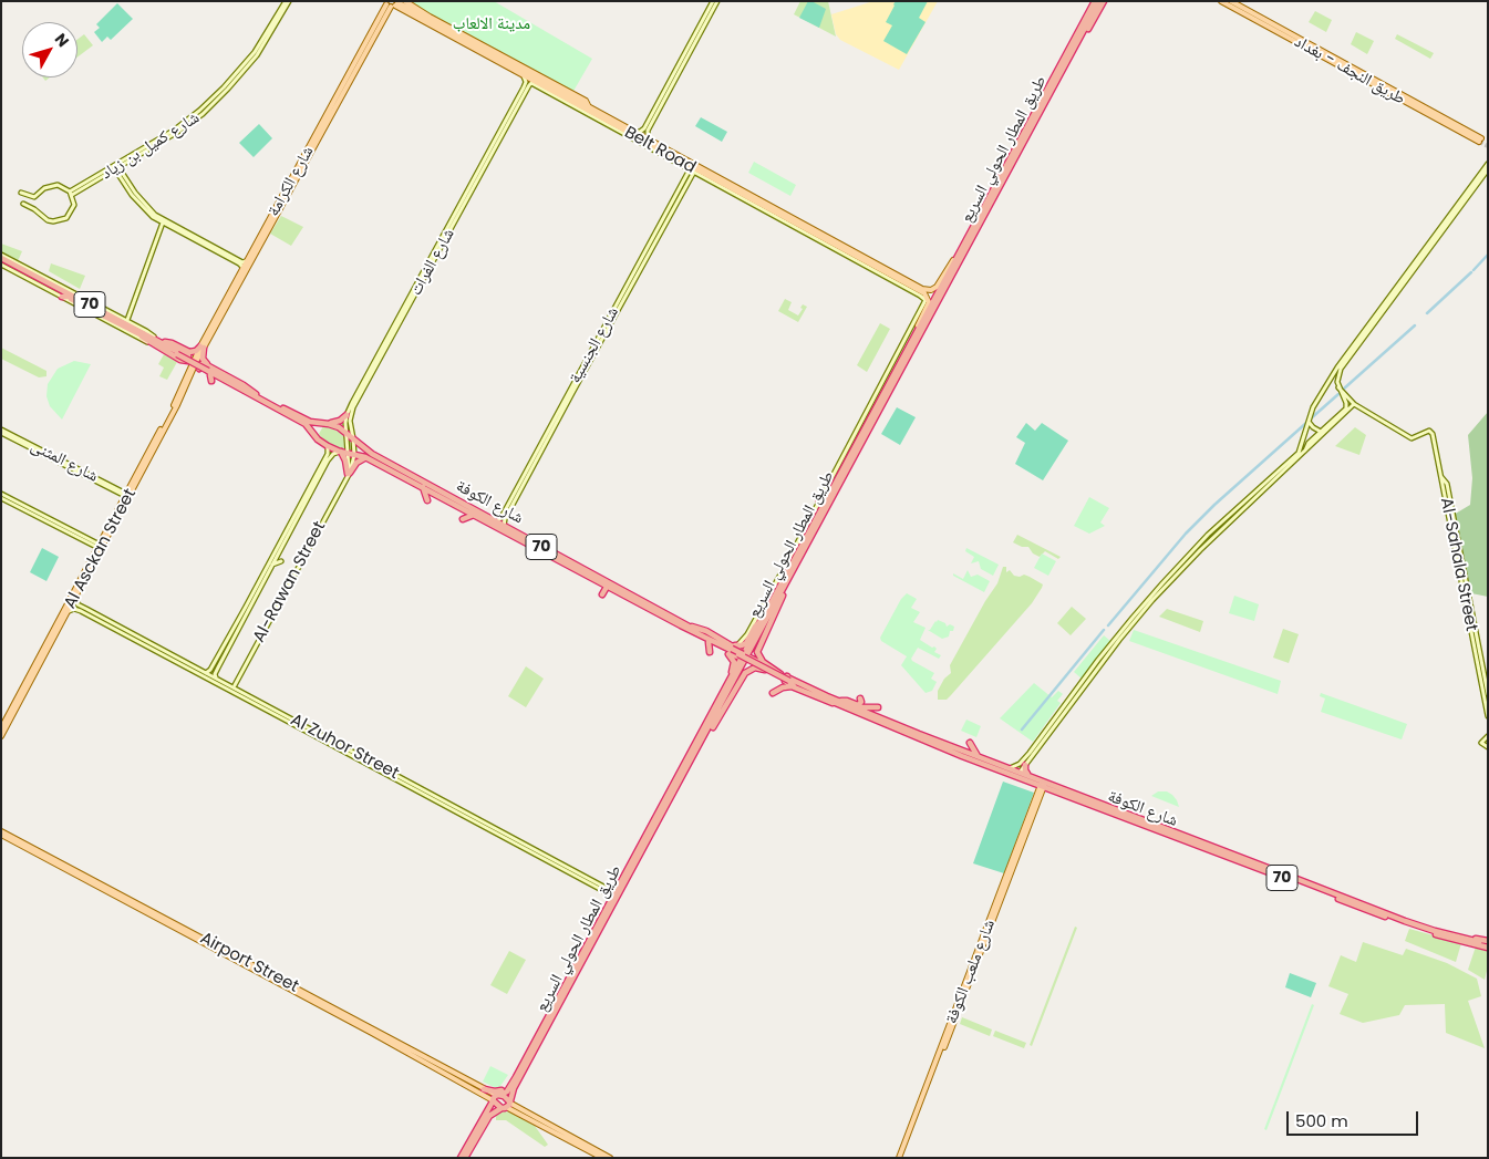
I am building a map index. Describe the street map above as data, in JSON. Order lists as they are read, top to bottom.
{
  "streets": {
    "highway": ["طريق المطار الحولي السريع", "70", "شارع الكوفة"],
    "main road": [
      "طريق النجف - بغداد",
      "شارع كميل بن زياد",
      "Belt Road",
      "شارع الكرامة",
      "شارع الفرات",
      "شارع الجنسية",
      "شارع المثنى",
      "Al Asckan Street",
      "Al-Sahala Street",
      "Al-Rawan Street",
      "Al Zuhor Street",
      "Airport Street",
      "شارع ملعب الكوفة"
    ]
  },
  "crossings": [
    ["طريق المطار الحولي السريع", "Belt Road"],
    ["طريق المطار الحولي السريع", "Al Zuhor Street"],
    ["طريق المطار الحولي السريع", "Airport Street"],
    ["Belt Road", "شارع الكرامة"],
    ["Belt Road", "شارع الجنسية"],
    ["شارع الكرامة", "Al Asckan Street"],
    ["شارع الفرات", "70"],
    ["شارع الفرات", "شارع الكوفة"],
    ["شارع الفرات", "Al-Rawan Street"],
    ["70", "شارع الكوفة"],
    ["70", "Al-Rawan Street"],
    ["شارع الجنسية", "شارع الكوفة"],
    ["شارع المثنى", "Al Asckan Street"],
    ["شارع الكوفة", "Al-Rawan Street"],
    ["شارع الكوفة", "شارع ملعب الكوفة"],
    ["Al Asckan Street", "Al Zuhor Street"]
  ],
  "parks": ["مدينة الالعاب"],
  "scale_bar": "500 m",
  "north": "top right"
}
